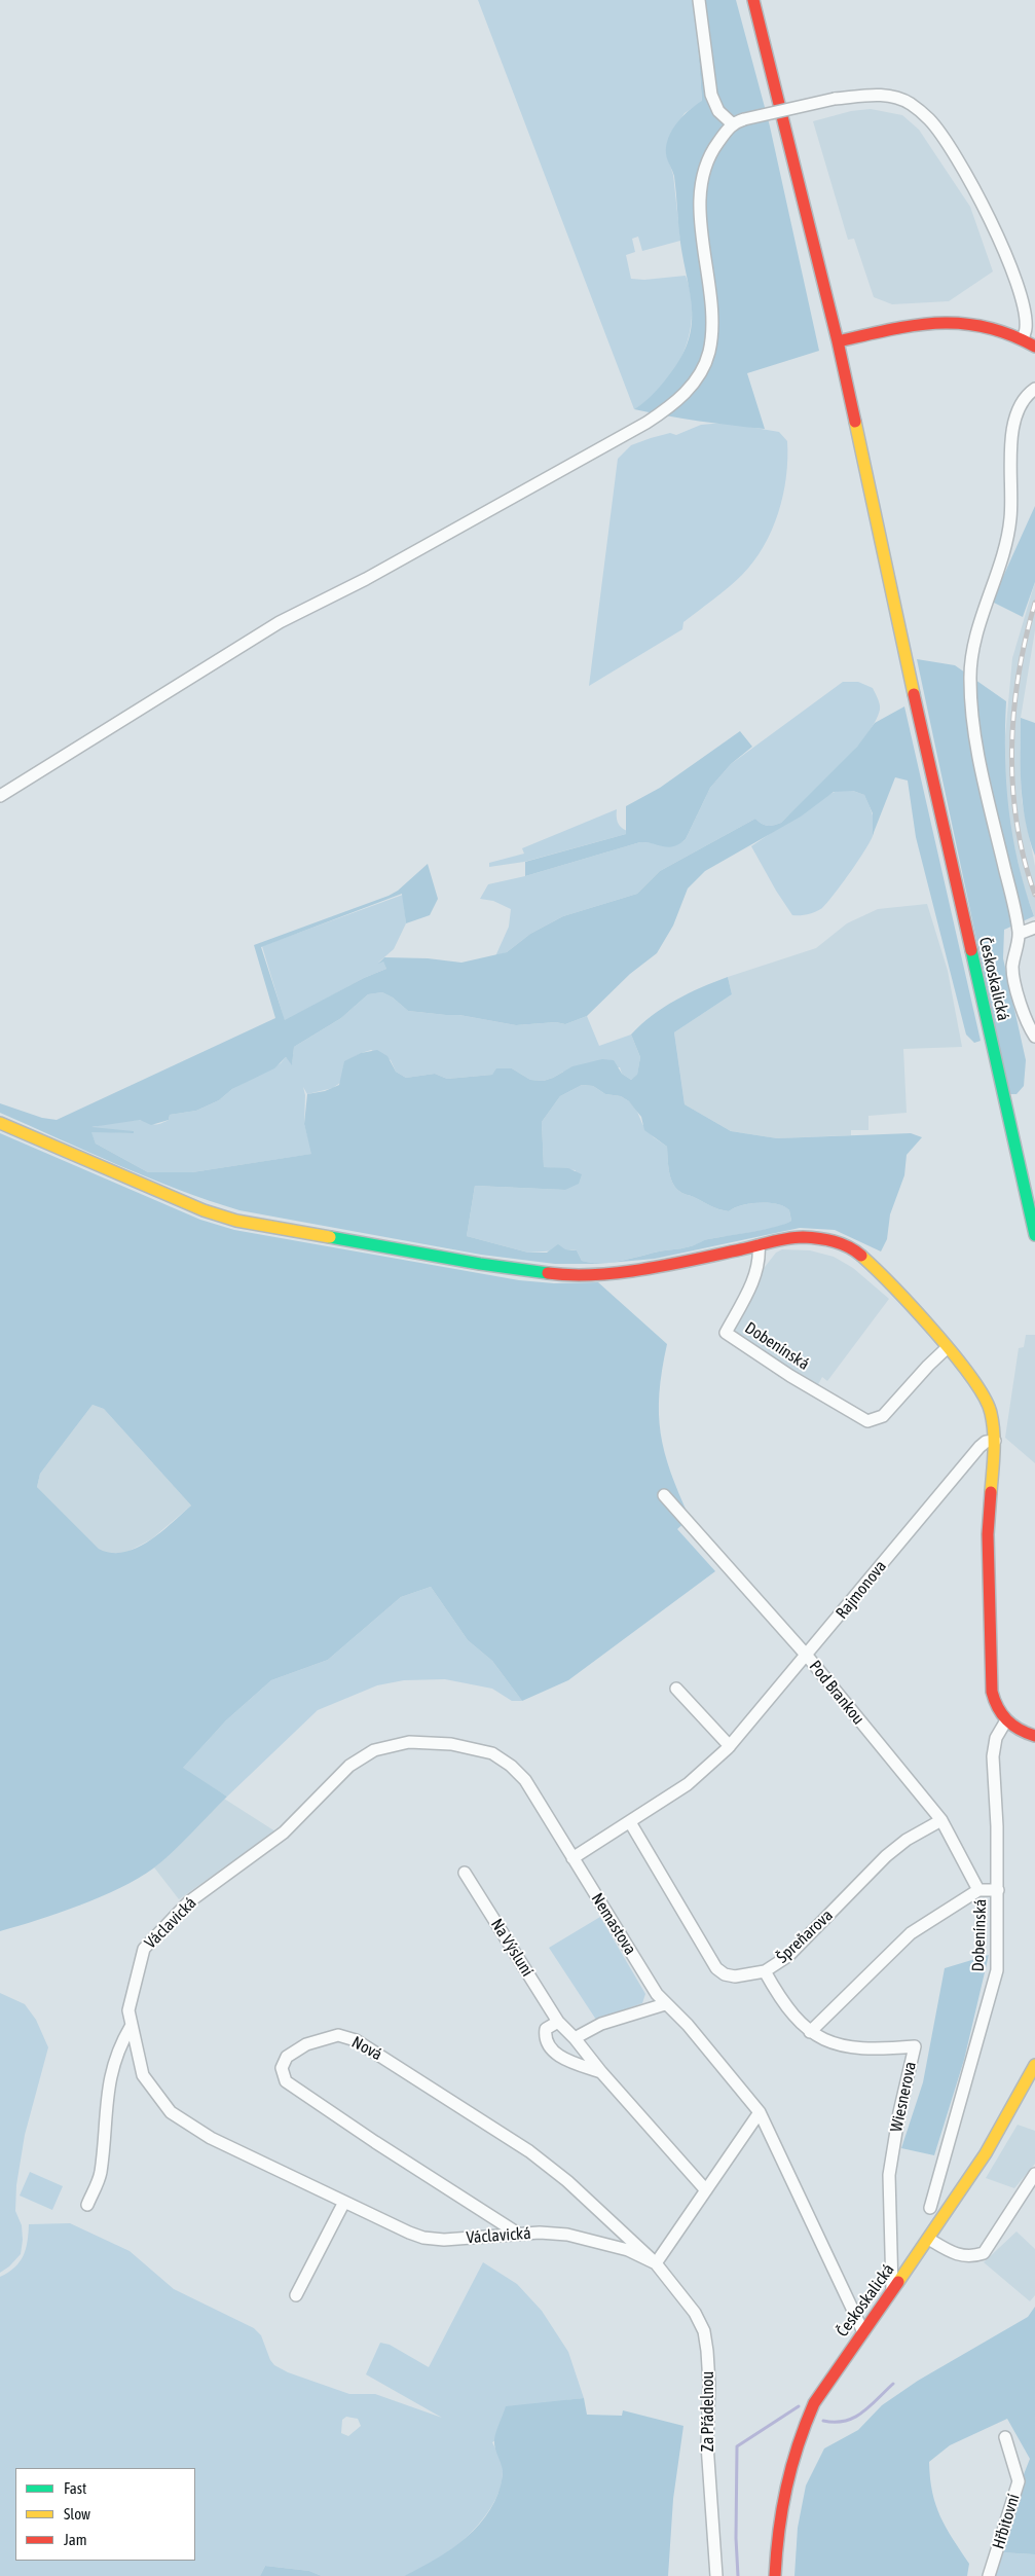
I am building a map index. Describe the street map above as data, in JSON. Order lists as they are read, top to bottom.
{
  "streets": {
    "main road": ["Českoskalická"],
    "street": [
      "Dobenínská",
      "Rajmonova",
      "Pod Brankou",
      "Václavická",
      "Nemastova",
      "Špreňarova",
      "Na Výsluní",
      "Nová",
      "Wiesnerova",
      "Za Přádelnou",
      "Hřbitovní"
    ]
  },
  "crossings": [
    ["Českoskalická", "Nemastova"],
    ["Českoskalická", "Wiesnerova"],
    ["Rajmonova", "Pod Brankou"],
    ["Rajmonova", "Nemastova"],
    ["Rajmonova", "Špreňarova"],
    ["Pod Brankou", "Špreňarova"],
    ["Václavická", "Nemastova"],
    ["Václavická", "Nová"],
    ["Václavická", "Za Přádelnou"],
    ["Nová", "Za Přádelnou"]
  ],
  "legend": ["Fast", "Slow", "Jam"]
}
